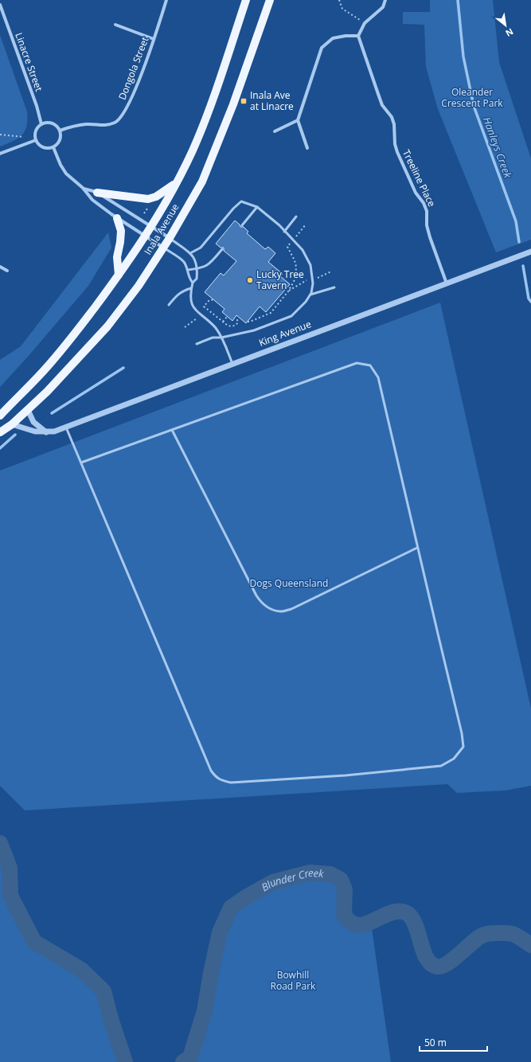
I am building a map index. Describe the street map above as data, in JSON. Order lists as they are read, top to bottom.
{
  "streets": {
    "main road": ["Inala Avenue"],
    "street": [
      "Linacre Street",
      "Dongola Street",
      "Treeline Place",
      "King Avenue"
    ]
  },
  "crossings": [
    ["Linacre Street", "Dongola Street"],
    ["Treeline Place", "King Avenue"],
    ["Inala Avenue", "King Avenue"]
  ],
  "water": ["Hanleys Creek", "Blunder Creek"],
  "parks": ["Oleander Crescent Park", "Dogs Queensland", "Bowhill Road Park"],
  "places": {
    "transit": ["Inala Ave at Linacre"],
    "other": ["Lucky Tree Tavern"]
  },
  "scale_bar": "50 m",
  "north": "bottom right"
}
